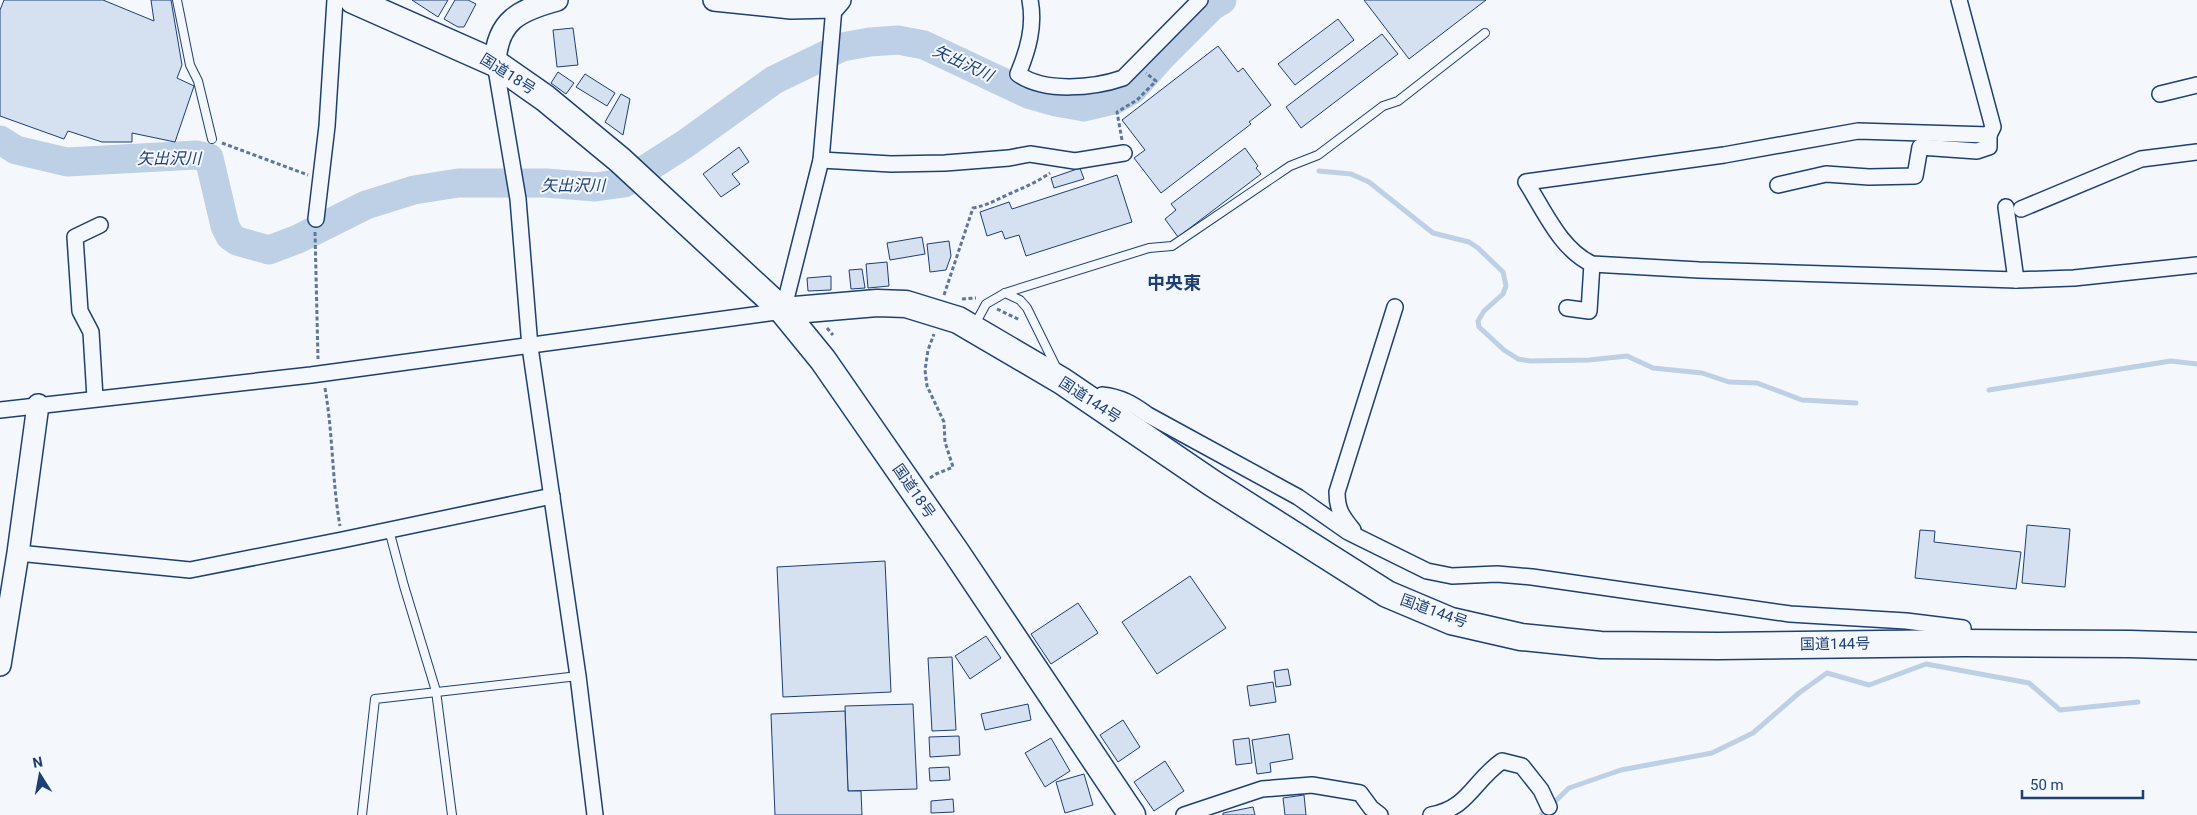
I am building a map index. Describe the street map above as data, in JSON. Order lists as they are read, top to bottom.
{
  "streets": {
    "highway": ["国道18号", "国道144号"]
  },
  "crossings": [
    ["国道18号", "国道144号"]
  ],
  "districts": ["中央東"],
  "water": ["矢出沢川"],
  "scale_bar": "50 m",
  "north": "top"
}
